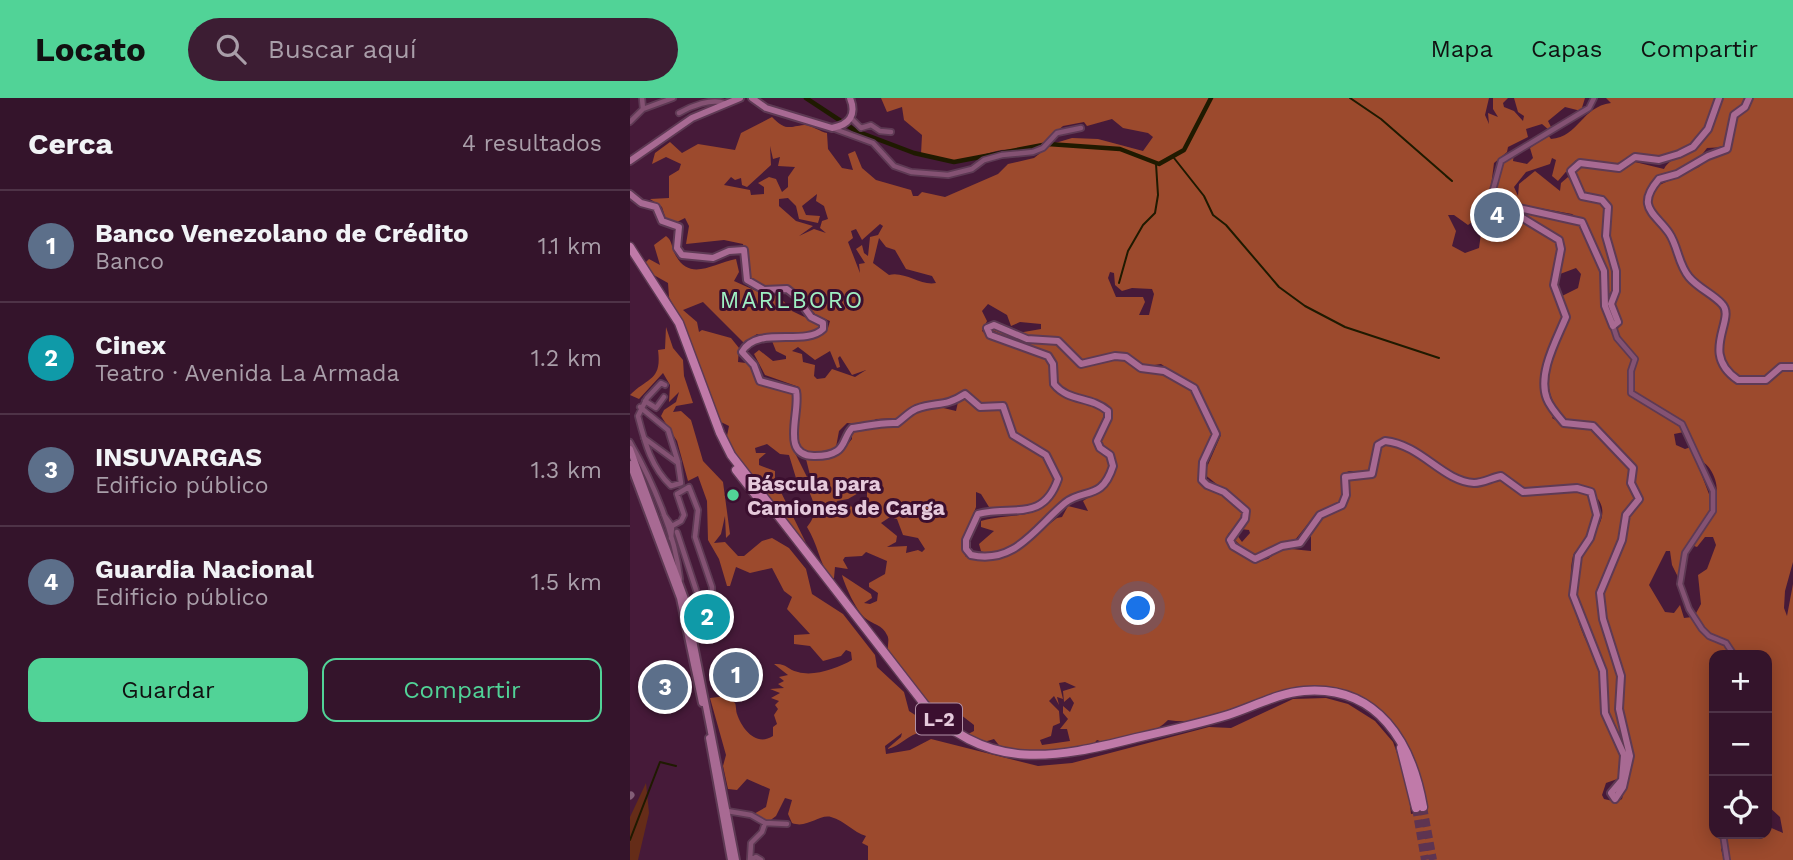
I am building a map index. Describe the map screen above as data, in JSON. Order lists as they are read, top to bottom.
{
  "streets": {
    "highway": ["L-2"]
  },
  "districts": ["MARLBORO"],
  "places": ["Báscula para Camiones de Carga"],
  "page": {
    "header": "Locato",
    "search": "Buscar aquí",
    "nav": ["Mapa", "Capas", "Compartir"],
    "heading": ["Cerca", "4 resultados"],
    "pins": [
      "4",
      "2",
      "1",
      "3"
    ],
    "list": [
      {
        "mark": "1",
        "name": "Banco Venezolano de Crédito",
        "note": "Banco",
        "value": "1.1 km"
      },
      {
        "mark": "2",
        "name": "Cinex",
        "note": "Teatro · Avenida La Armada",
        "value": "1.2 km"
      },
      {
        "mark": "3",
        "name": "INSUVARGAS",
        "note": "Edificio público",
        "value": "1.3 km"
      },
      {
        "mark": "4",
        "name": "Guardia Nacional",
        "note": "Edificio público",
        "value": "1.5 km"
      }
    ],
    "buttons": ["Guardar", "Compartir"],
    "map_buttons": ["+", "−"]
  }
}
